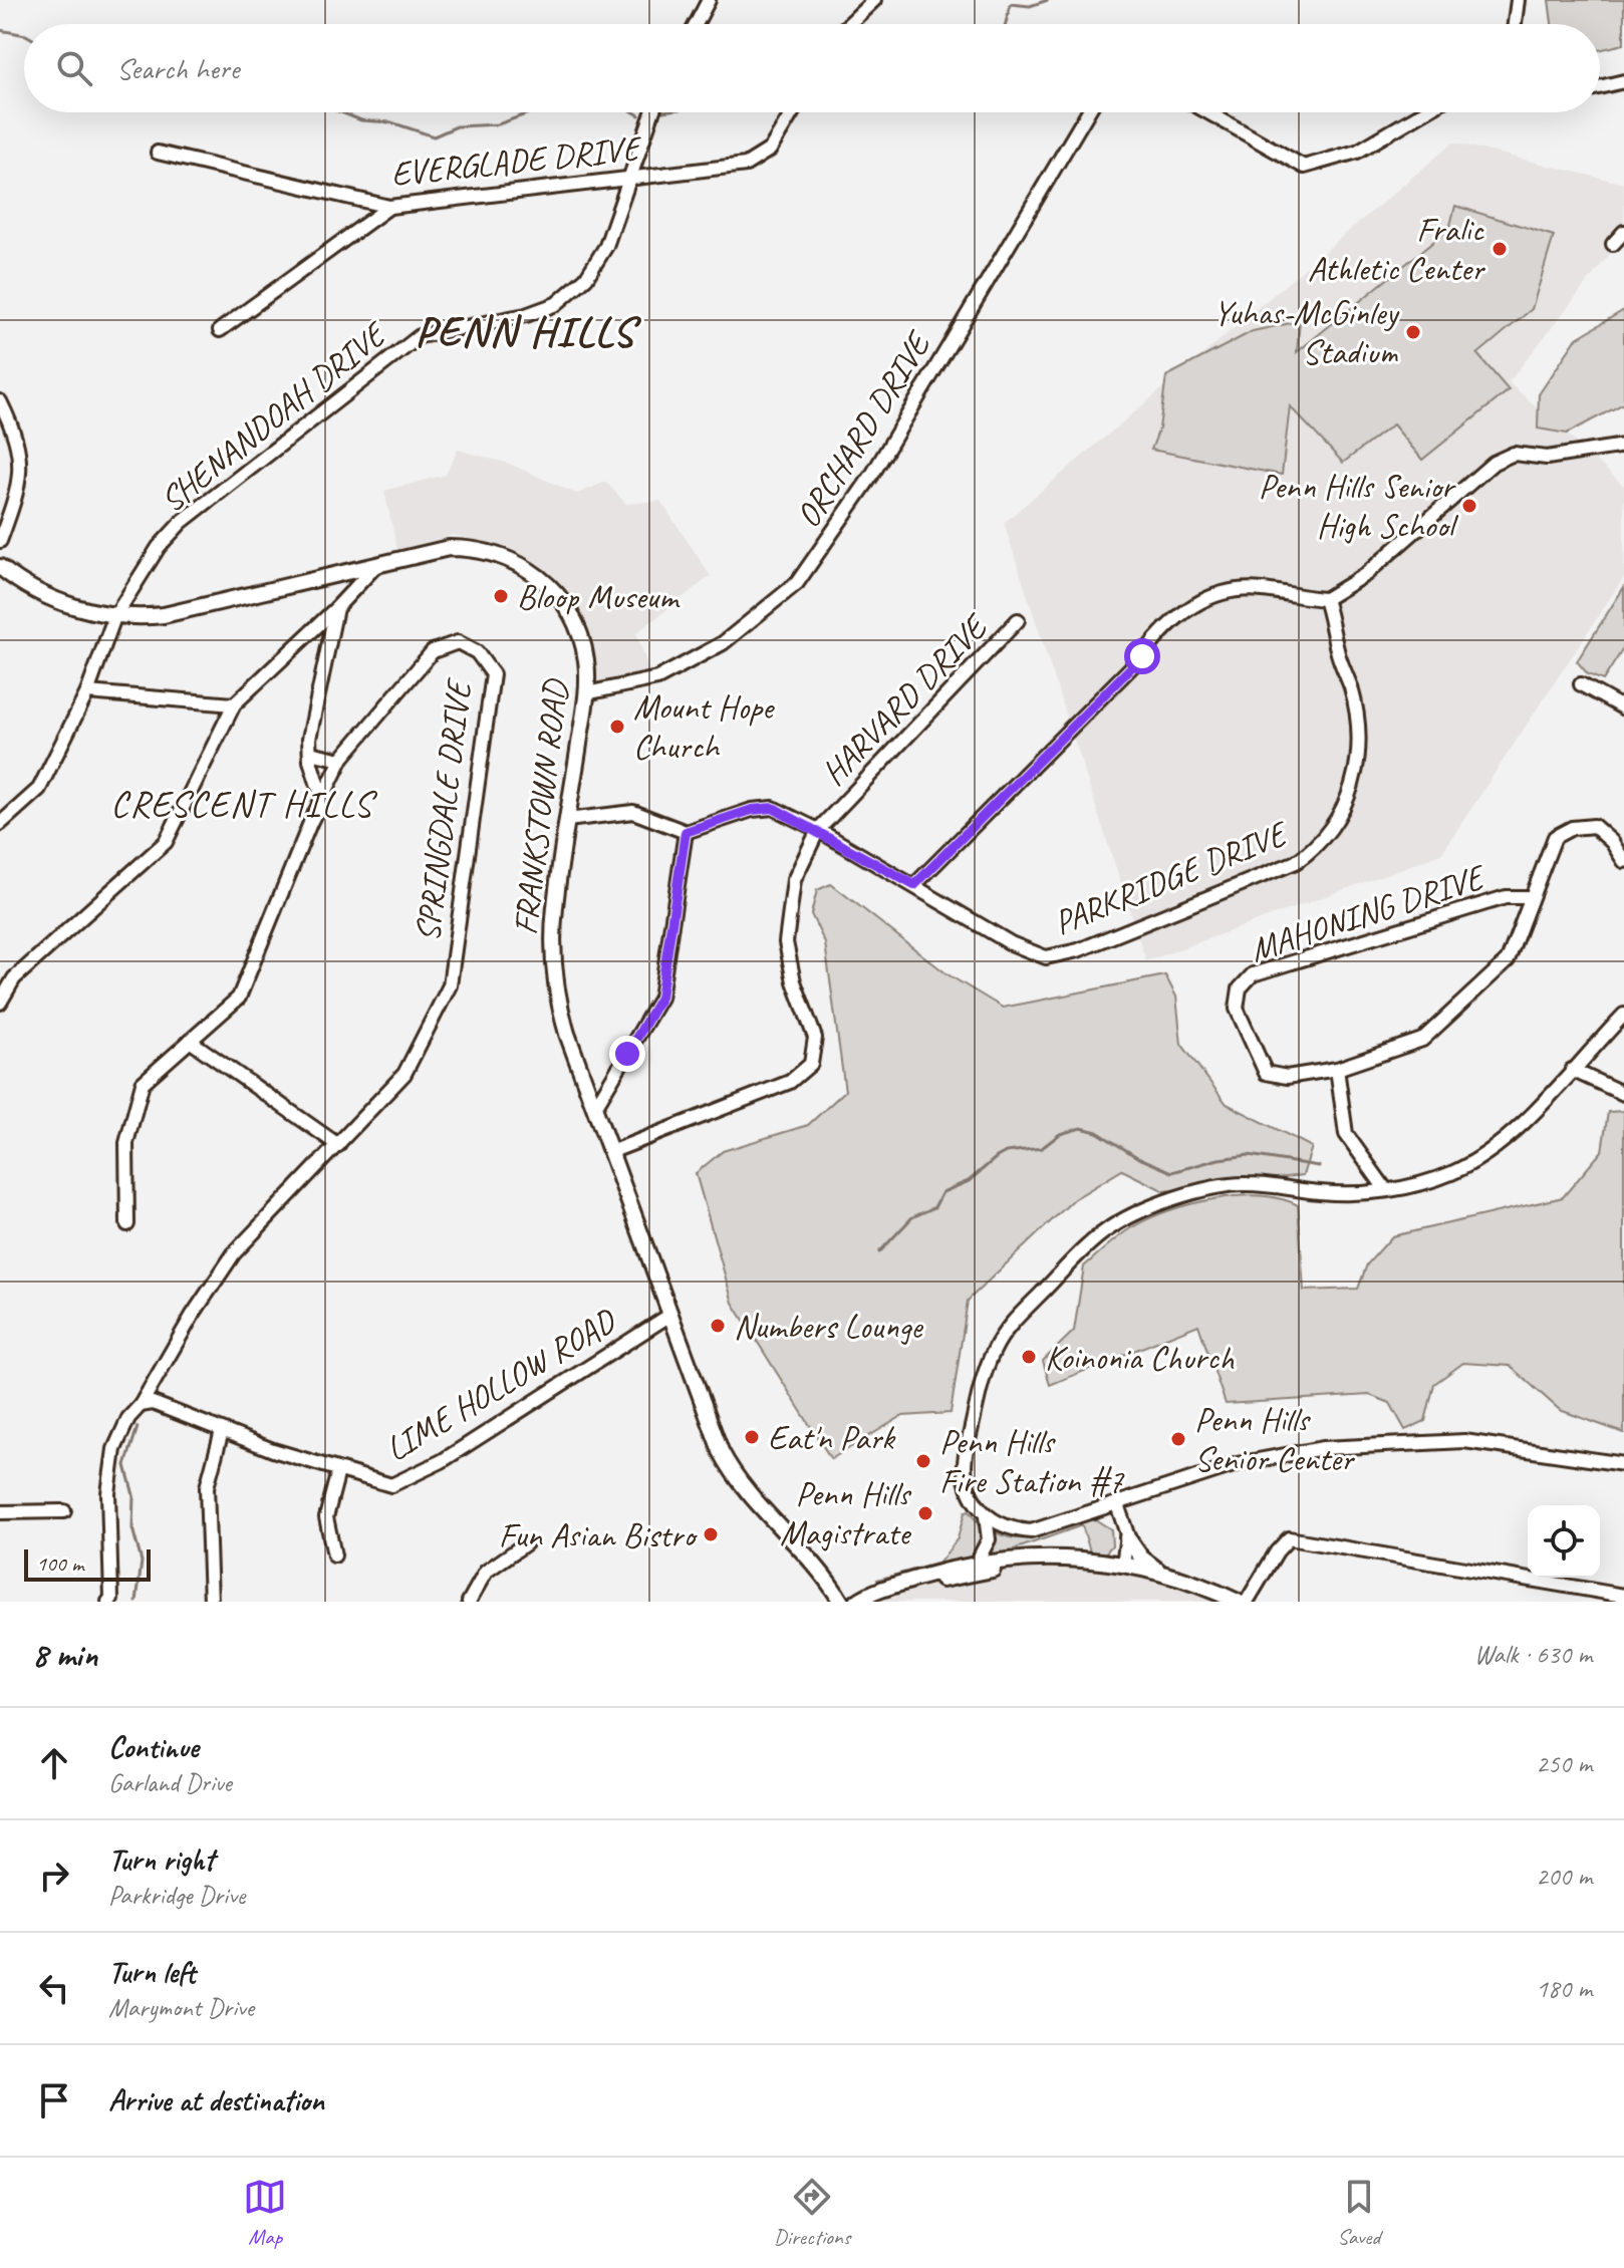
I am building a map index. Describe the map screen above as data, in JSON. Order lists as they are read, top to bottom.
{
  "streets": {
    "main road": ["FRANKSTOWN ROAD"],
    "street": [
      "EVERGLADE DRIVE",
      "SHENANDOAH DRIVE",
      "ORCHARD DRIVE",
      "HARVARD DRIVE",
      "SPRINGDALE DRIVE",
      "PARKRIDGE DRIVE",
      "MAHONING DRIVE",
      "LIME HOLLOW ROAD"
    ]
  },
  "crossings": [
    ["EVERGLADE DRIVE", "SHENANDOAH DRIVE"],
    ["SHENANDOAH DRIVE", "FRANKSTOWN ROAD"],
    ["ORCHARD DRIVE", "FRANKSTOWN ROAD"],
    ["HARVARD DRIVE", "FRANKSTOWN ROAD"],
    ["HARVARD DRIVE", "PARKRIDGE DRIVE"],
    ["FRANKSTOWN ROAD", "LIME HOLLOW ROAD"],
    ["SPRINGDALE DRIVE", "LIME HOLLOW ROAD"]
  ],
  "districts": ["PENN HILLS", "CRESCENT HILLS"],
  "places": [
    "Fralic Athletic Center",
    "Yuhas-McGinley Stadium",
    "Penn Hills Senior High School",
    "Bloop Museum",
    "Mount Hope Church",
    "Numbers Lounge",
    "Koinonia Church",
    "Eat'n Park",
    "Penn Hills Senior Center",
    "Penn Hills Fire Station #7",
    "Penn Hills Magistrate",
    "Fun Asian Bistro"
  ],
  "scale_bar": "100 m",
  "page": {
    "search": "Search here",
    "scale": "100 m",
    "heading": ["8 min", "Walk · 630 m"],
    "list": [
      ["Continue", "Garland Drive", "250 m"],
      ["Turn right", "Parkridge Drive", "200 m"],
      ["Turn left", "Marymont Drive", "180 m"],
      "Arrive at destination"
    ],
    "nav": ["Map", "Directions", "Saved"]
  }
}
